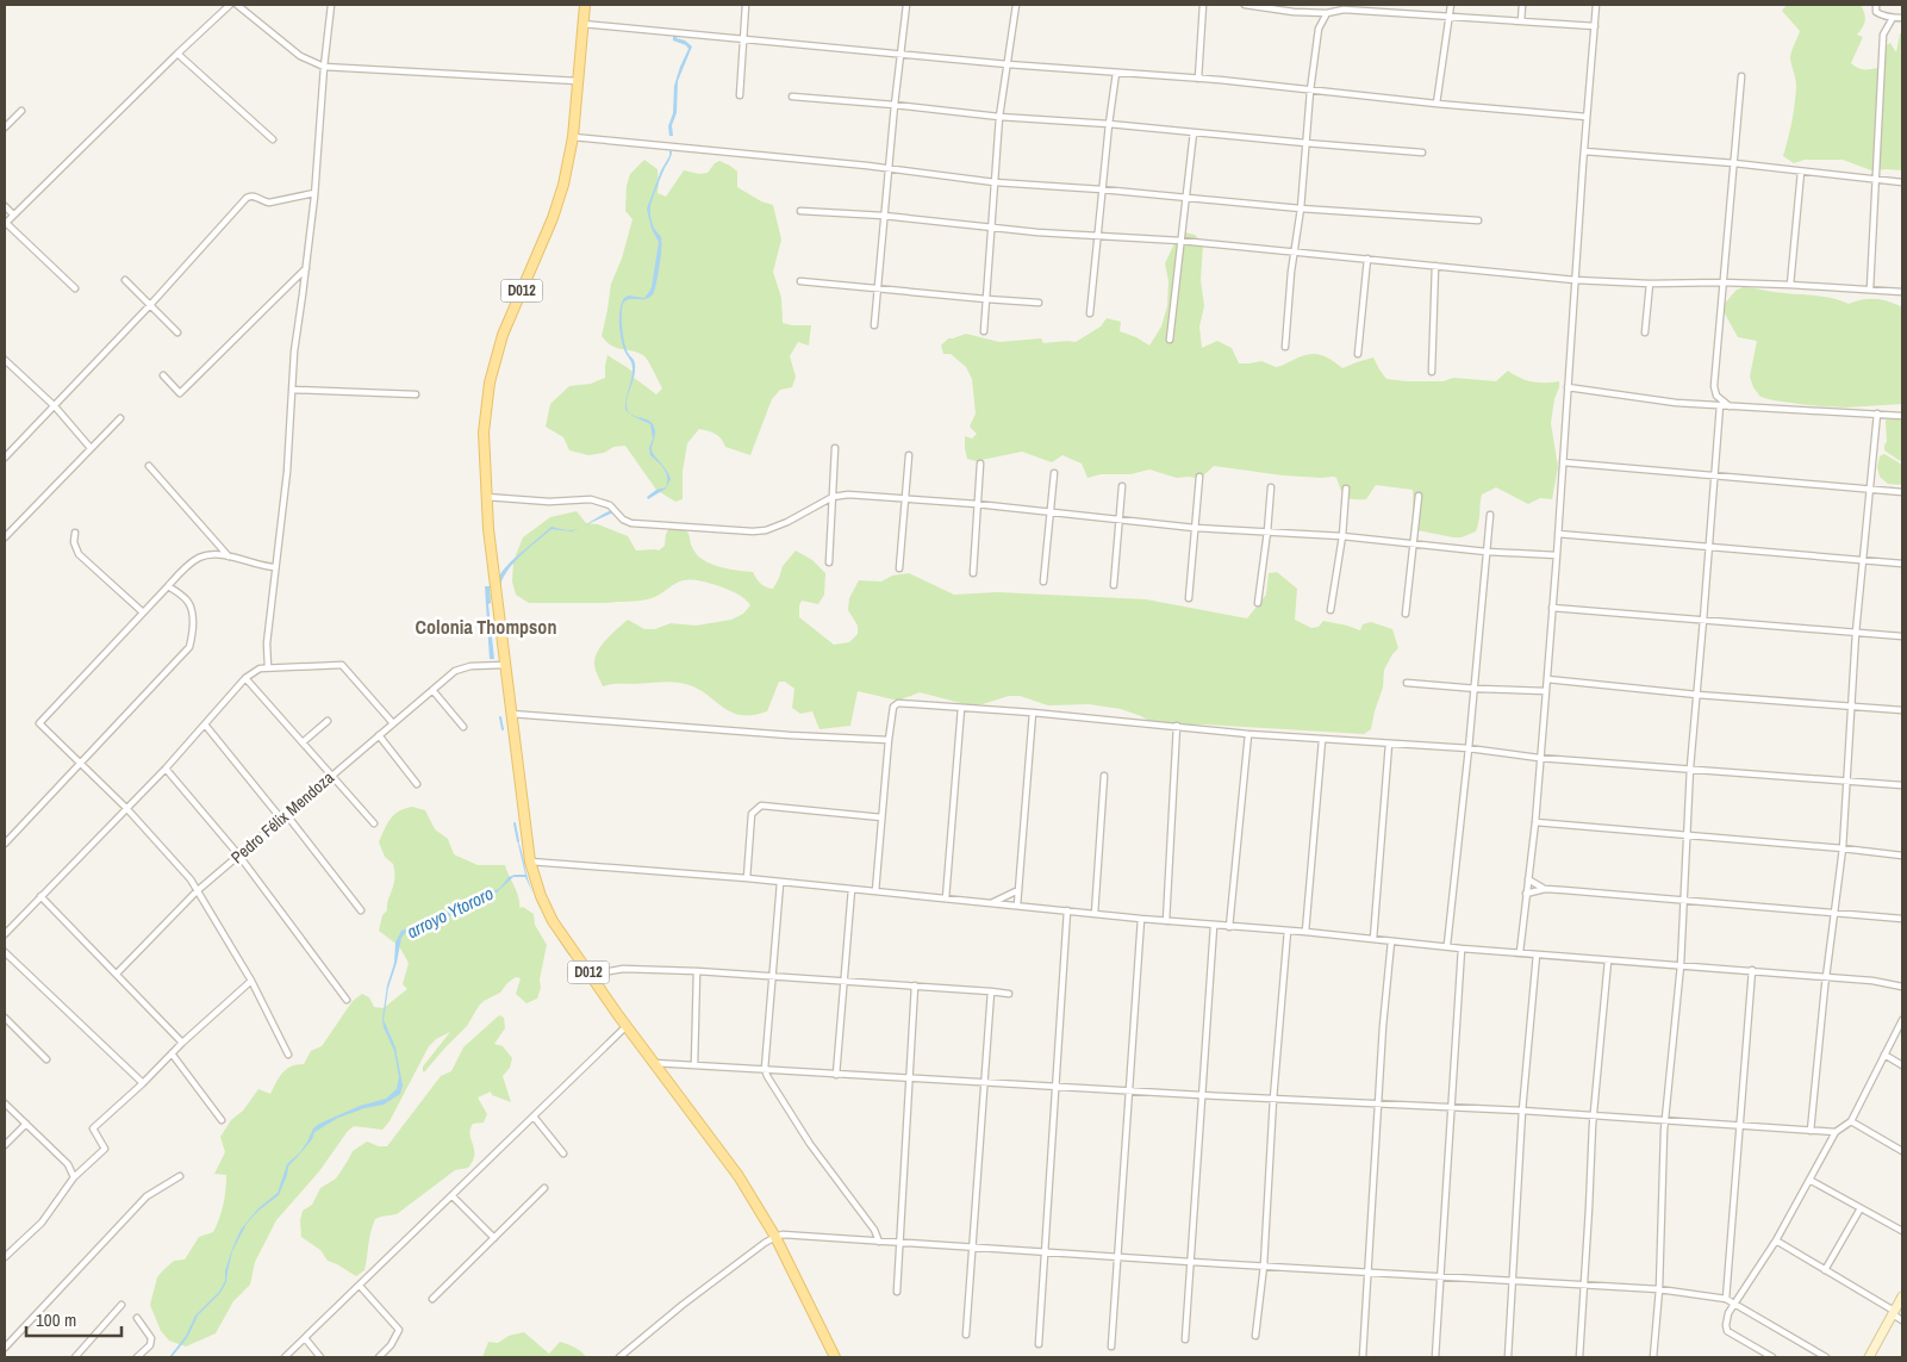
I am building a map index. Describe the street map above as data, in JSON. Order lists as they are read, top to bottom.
{
  "streets": {
    "main road": ["D012"],
    "street": ["Pedro Félix Mendoza"]
  },
  "crossings": [
    ["D012", "Pedro Félix Mendoza"]
  ],
  "districts": ["Colonia Thompson"],
  "water": ["arroyo Ytororo"],
  "scale_bar": "100 m"
}
